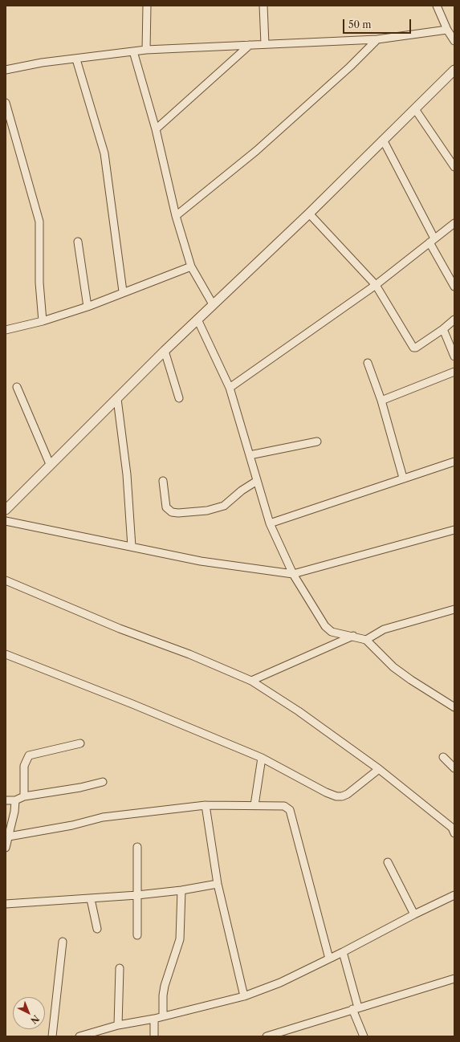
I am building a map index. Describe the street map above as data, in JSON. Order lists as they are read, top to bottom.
{
  "scale_bar": "50 m",
  "north": "bottom right"
}
